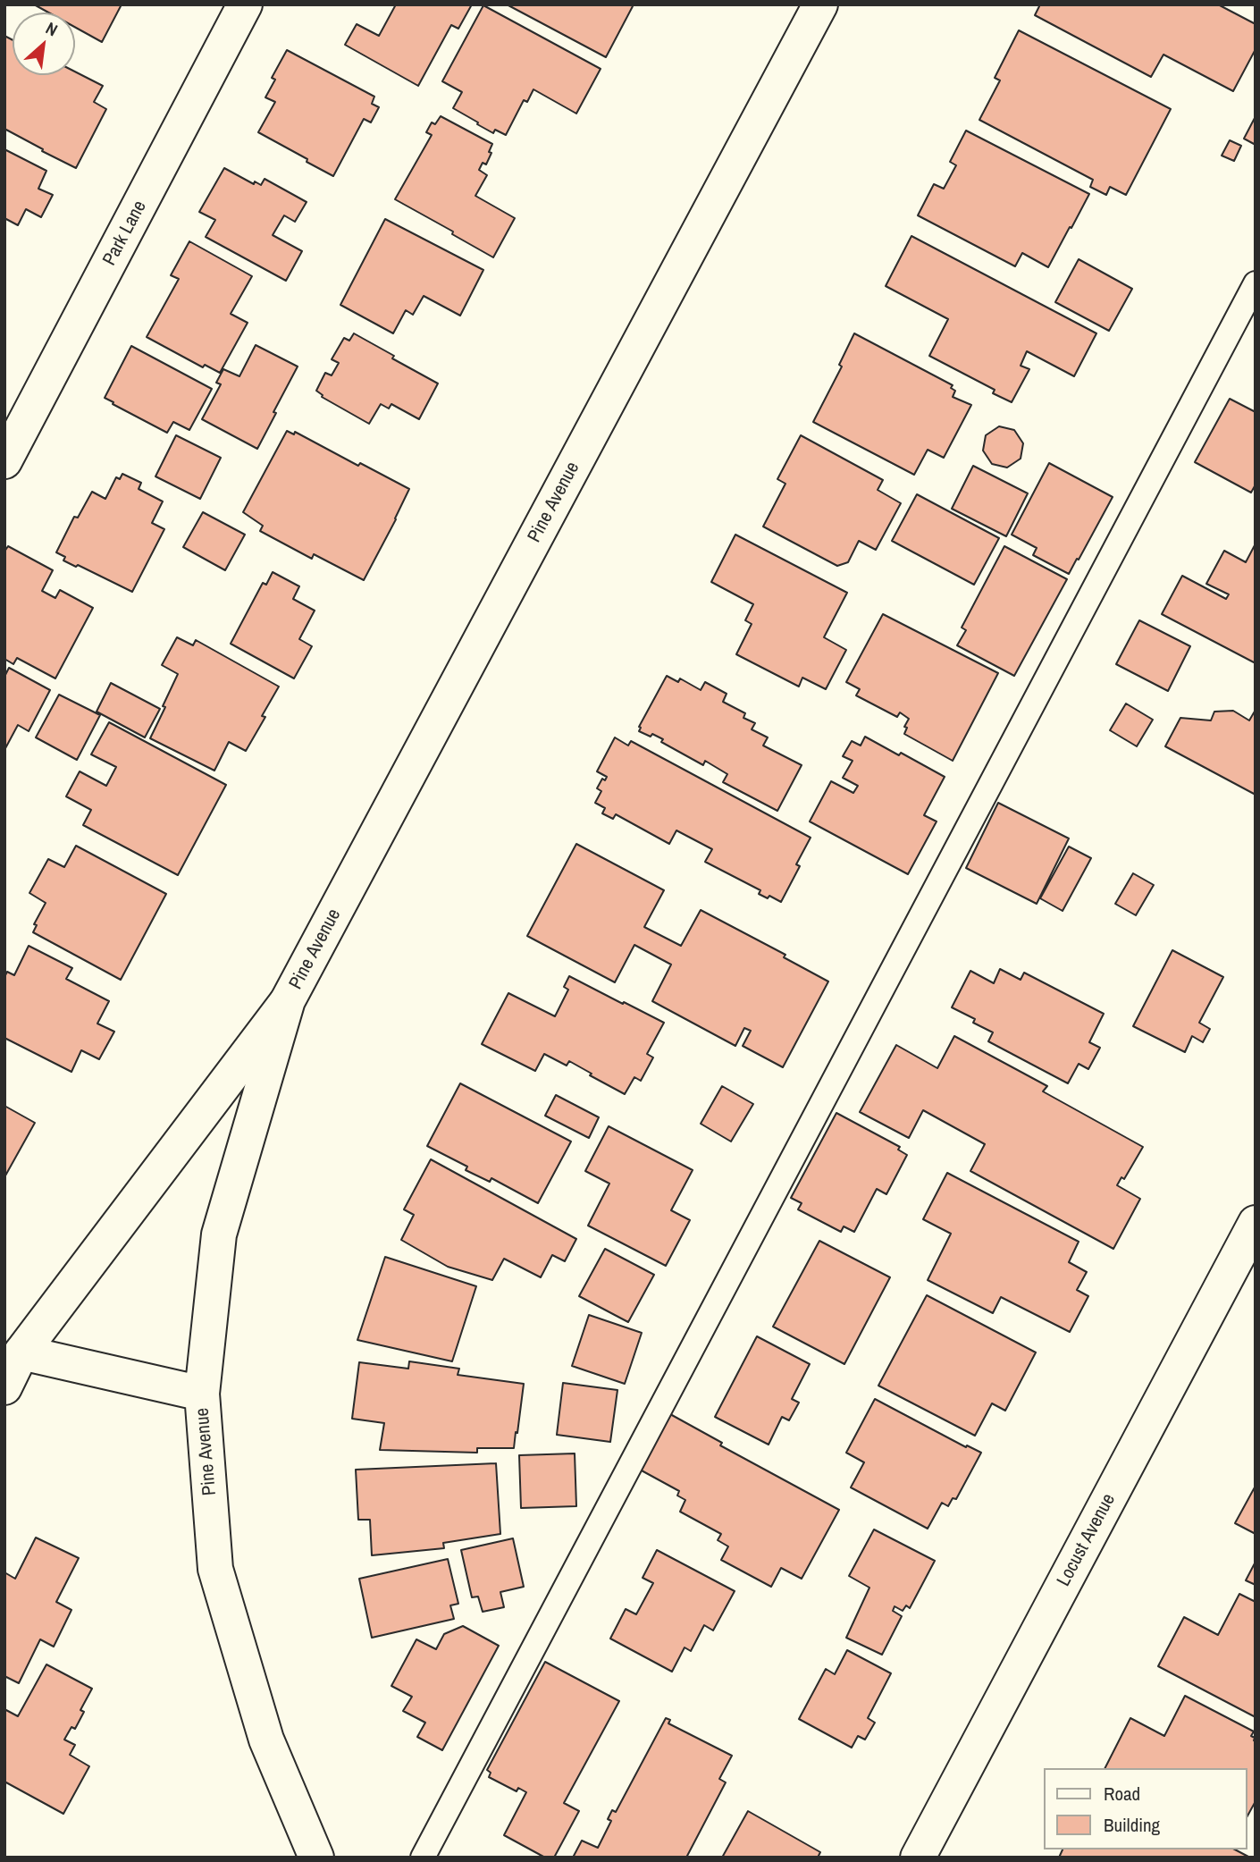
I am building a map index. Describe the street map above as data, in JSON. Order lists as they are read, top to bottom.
{
  "streets": {
    "street": ["Park Lane", "Pine Avenue", "Locust Avenue"]
  },
  "legend": ["Road", "Building"],
  "north": "top right"
}
